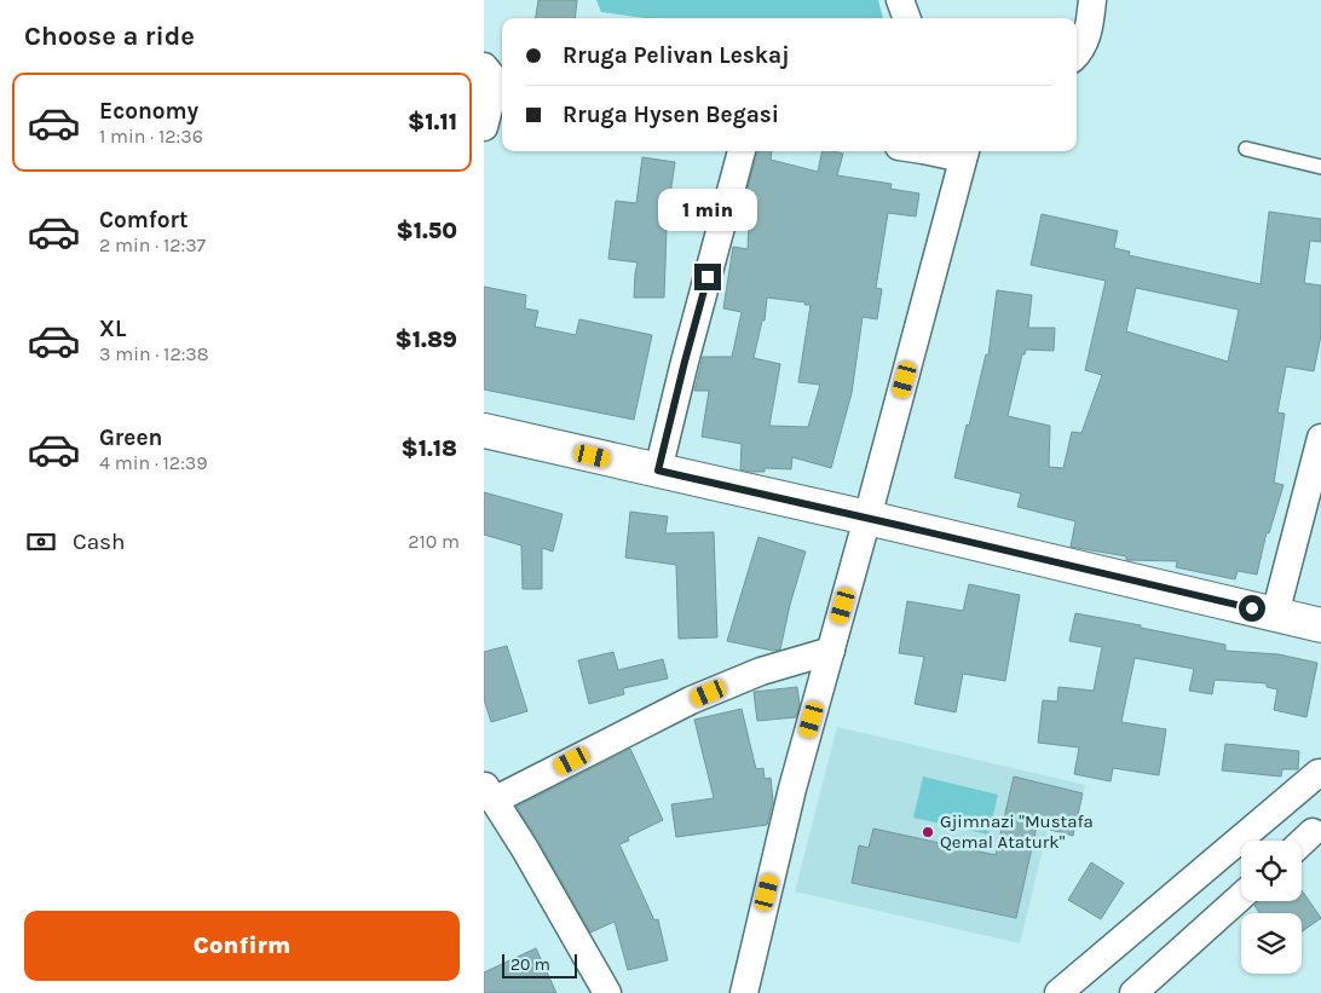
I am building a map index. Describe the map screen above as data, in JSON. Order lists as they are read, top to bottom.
{
  "places": ["Gjimnazi \"Mustafa Qemal Ataturk\""],
  "scale_bar": "20 m",
  "page": {
    "heading": "Choose a ride",
    "banner": ["Rruga Pelivan Leskaj", "Rruga Hysen Begasi"],
    "list": [
      {
        "name": "Economy",
        "note": "1 min · 12:36",
        "value": "$1.11"
      },
      {
        "name": "Comfort",
        "note": "2 min · 12:37",
        "value": "$1.50"
      },
      {
        "name": "XL",
        "note": "3 min · 12:38",
        "value": "$1.89"
      },
      {
        "name": "Green",
        "note": "4 min · 12:39",
        "value": "$1.18"
      }
    ],
    "bubble": "1 min",
    "pay": ["Cash", "210 m"],
    "buttons": "Confirm",
    "scale": "20 m"
  }
}
